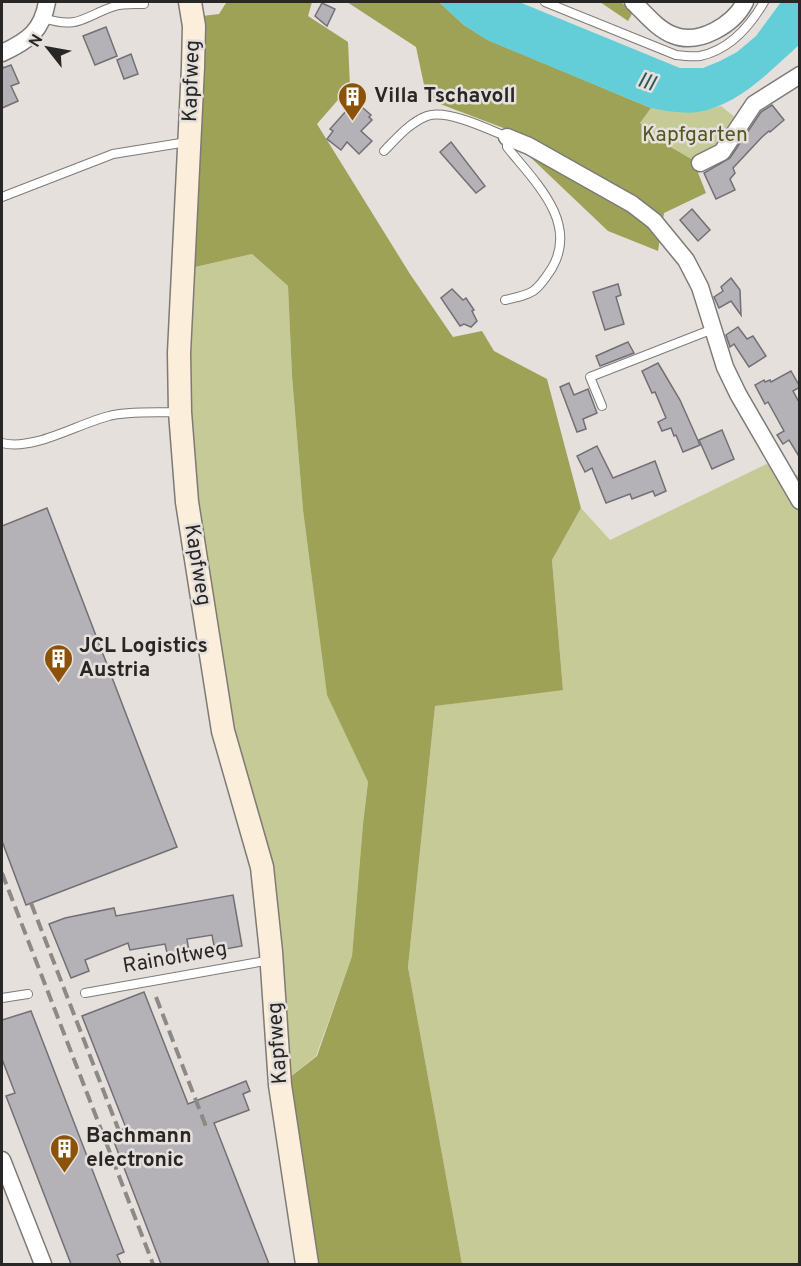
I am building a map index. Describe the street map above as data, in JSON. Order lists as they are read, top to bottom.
{
  "streets": {
    "street": ["Kapfweg"],
    "lane": ["Rainoltweg"]
  },
  "crossings": [
    ["Kapfweg", "Rainoltweg"]
  ],
  "water": ["Ill"],
  "parks": ["Kapfgarten"],
  "places": {
    "building": ["Villa Tschavoll", "JCL Logistics Austria", "Bachmann electronic"]
  },
  "north": "top left"
}
